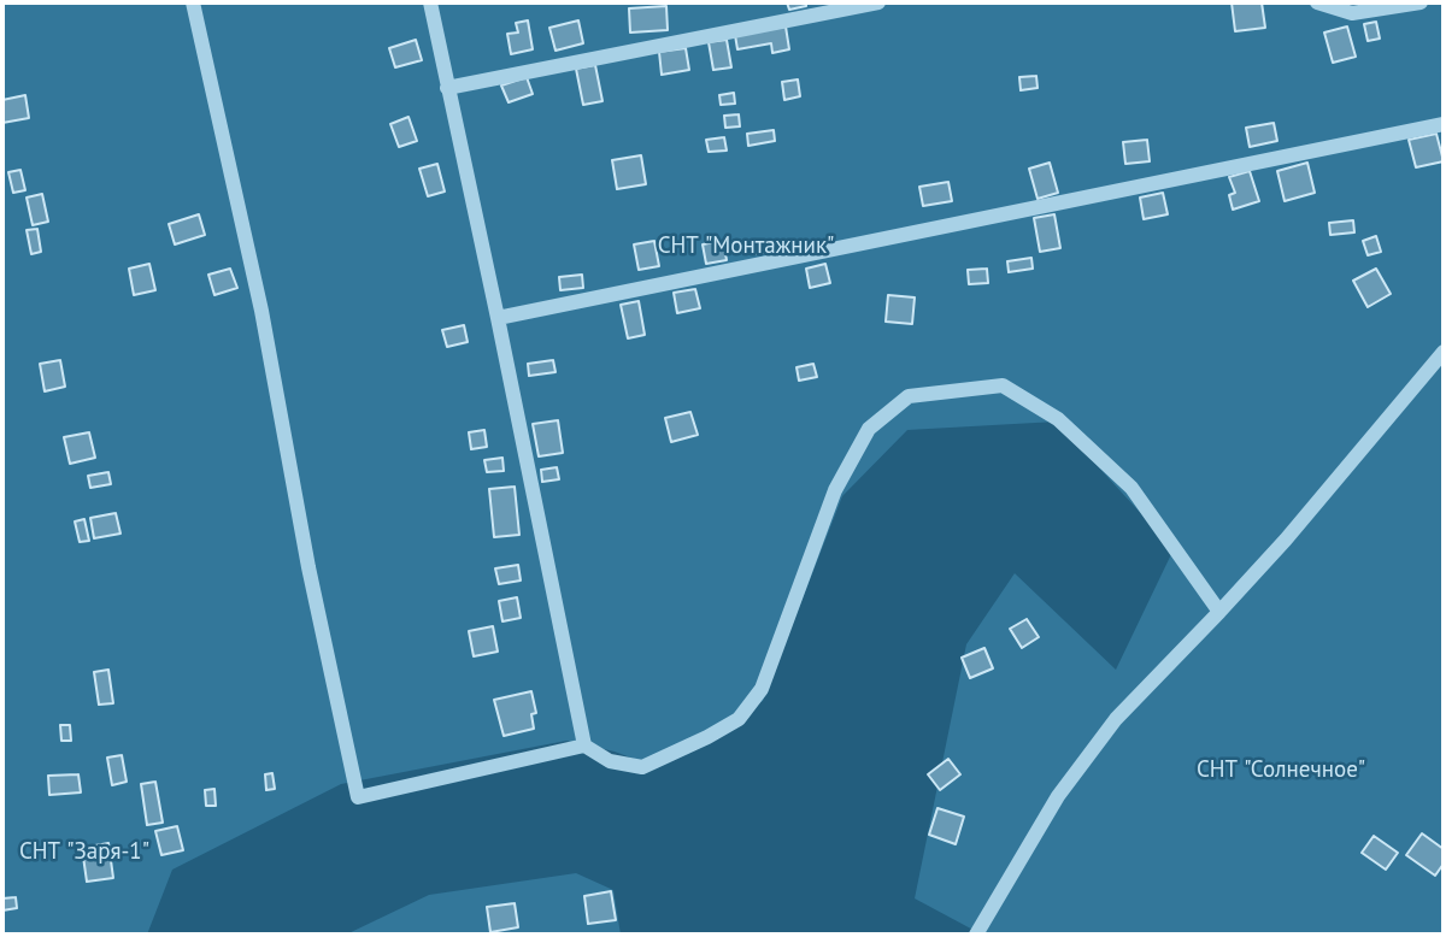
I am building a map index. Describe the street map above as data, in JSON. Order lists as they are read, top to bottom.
{
  "parks": ["СНТ \"Монтажник\"", "СНТ \"Солнечное\"", "СНТ \"Заря-1\""]
}
